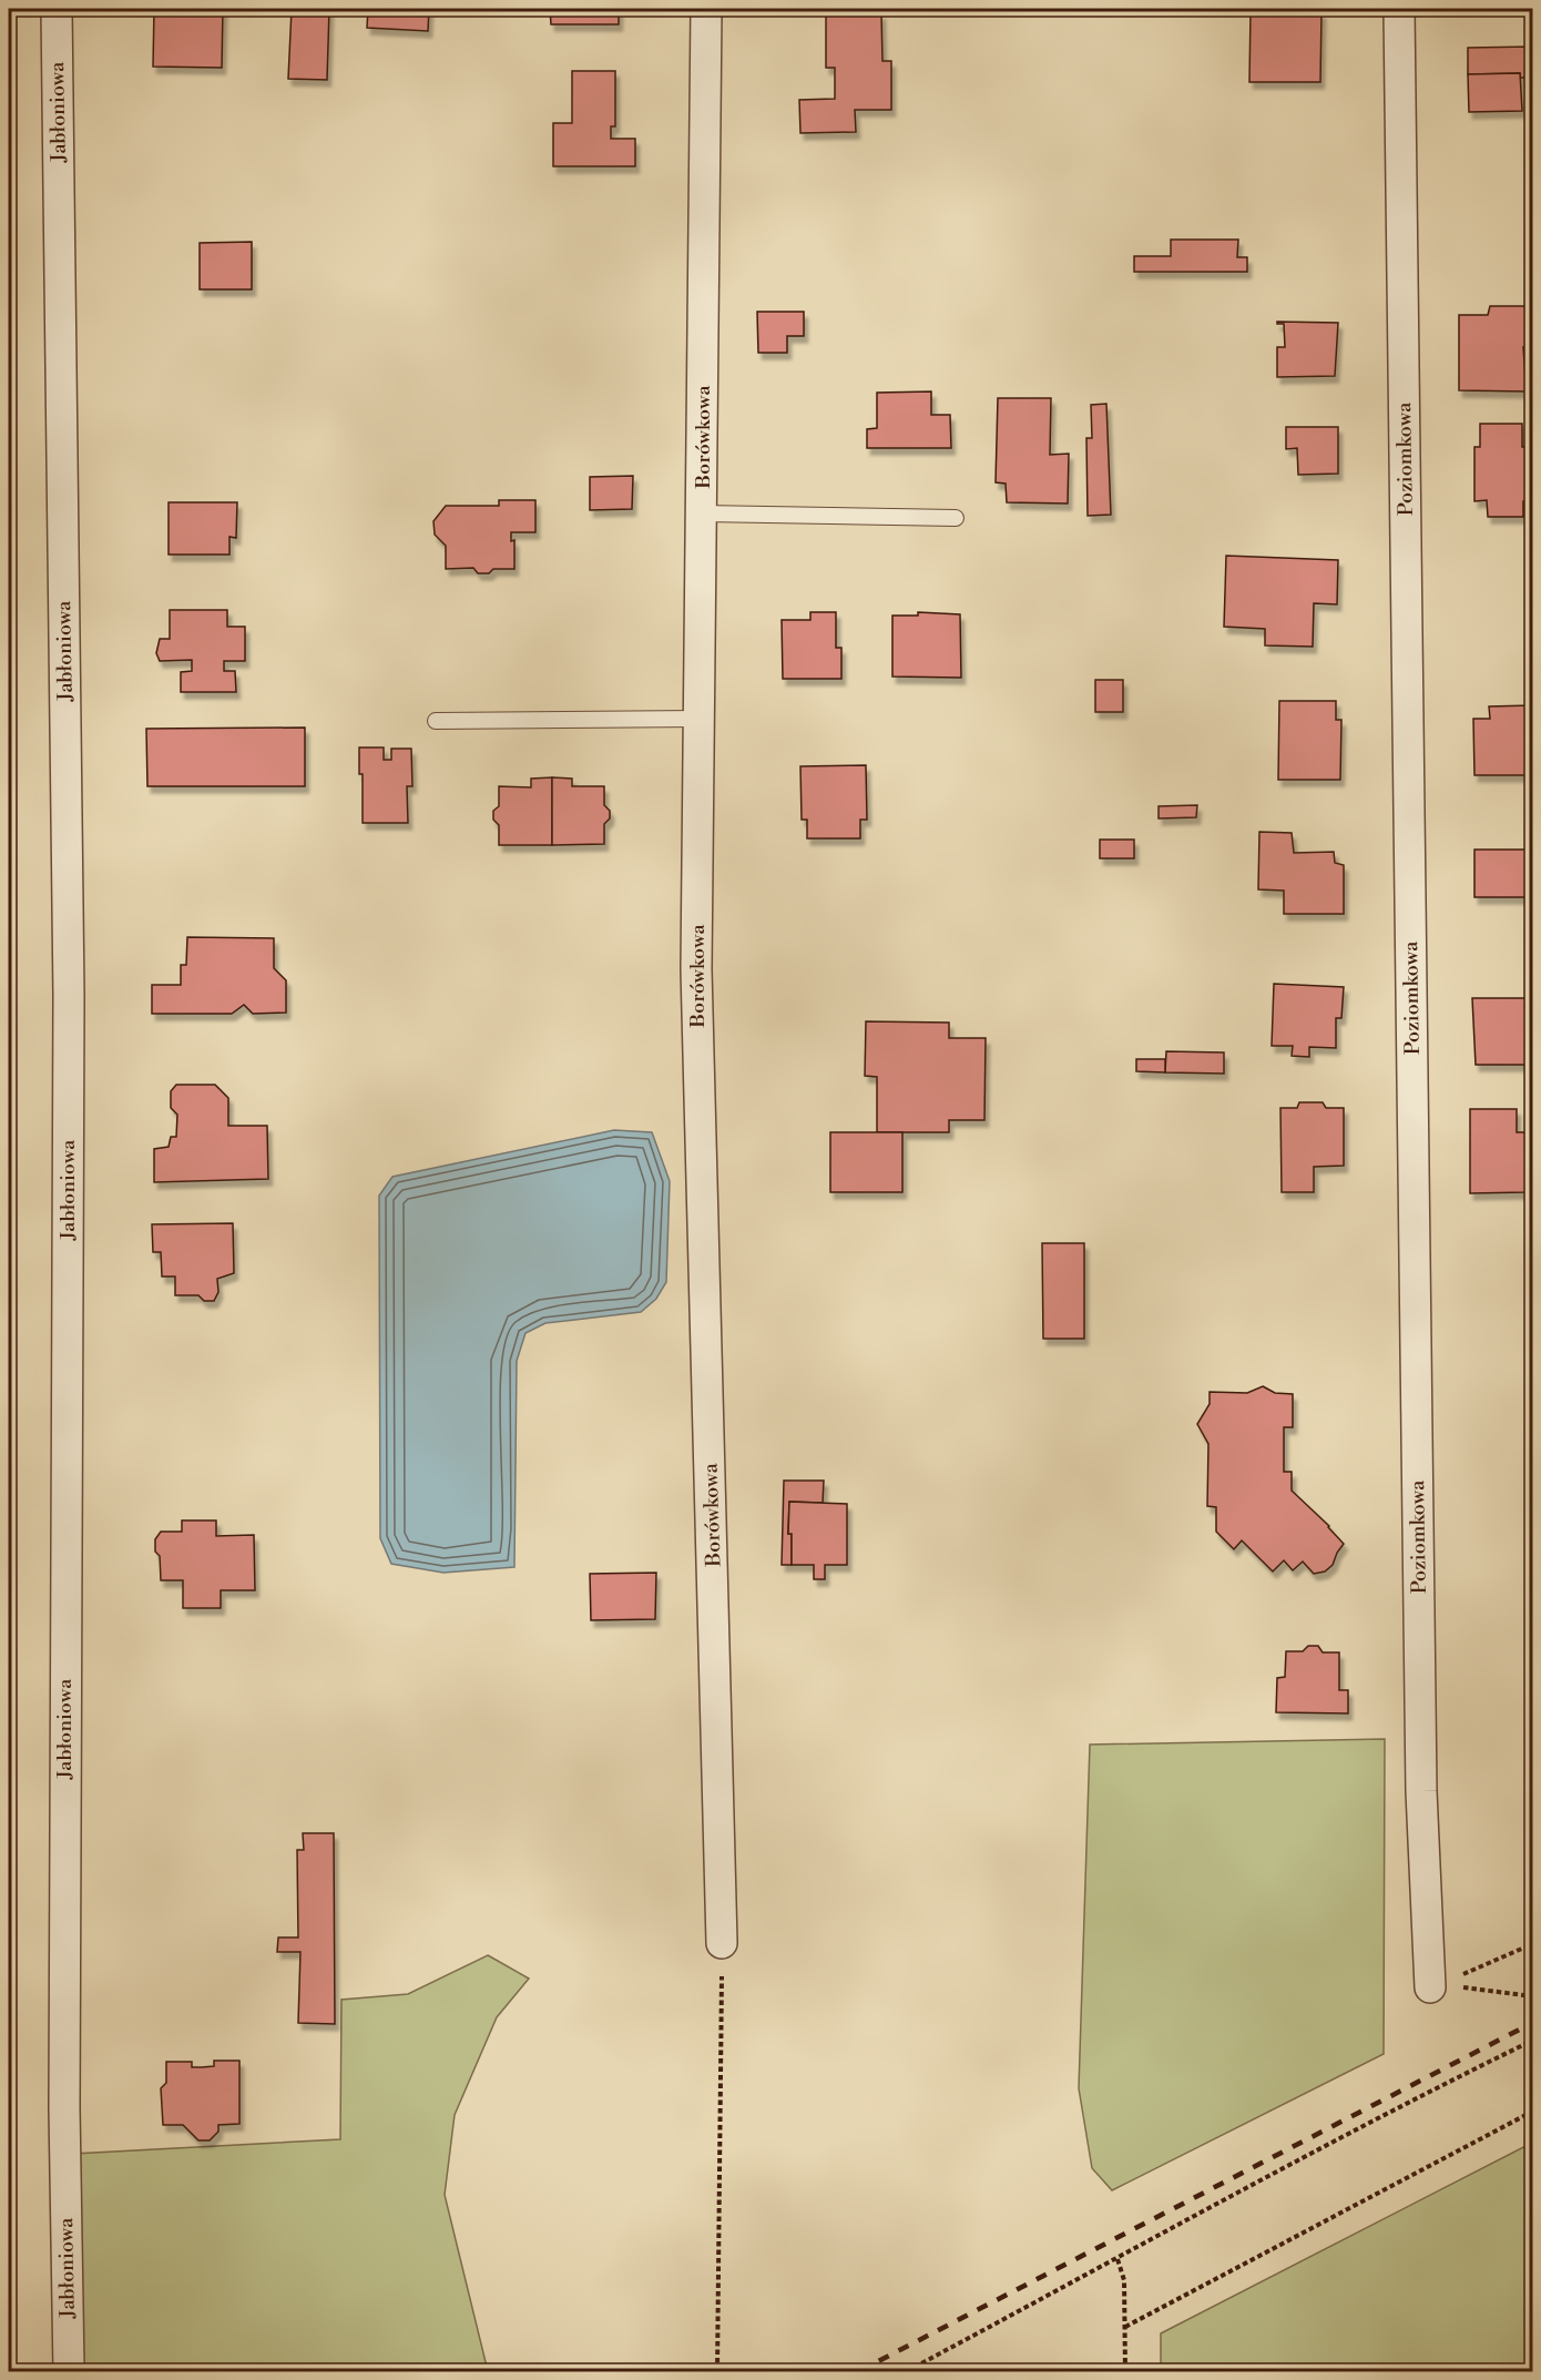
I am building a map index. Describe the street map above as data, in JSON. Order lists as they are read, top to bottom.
{
  "streets": {
    "street": ["Jabłoniowa", "Borówkowa", "Poziomkowa"]
  }
}
